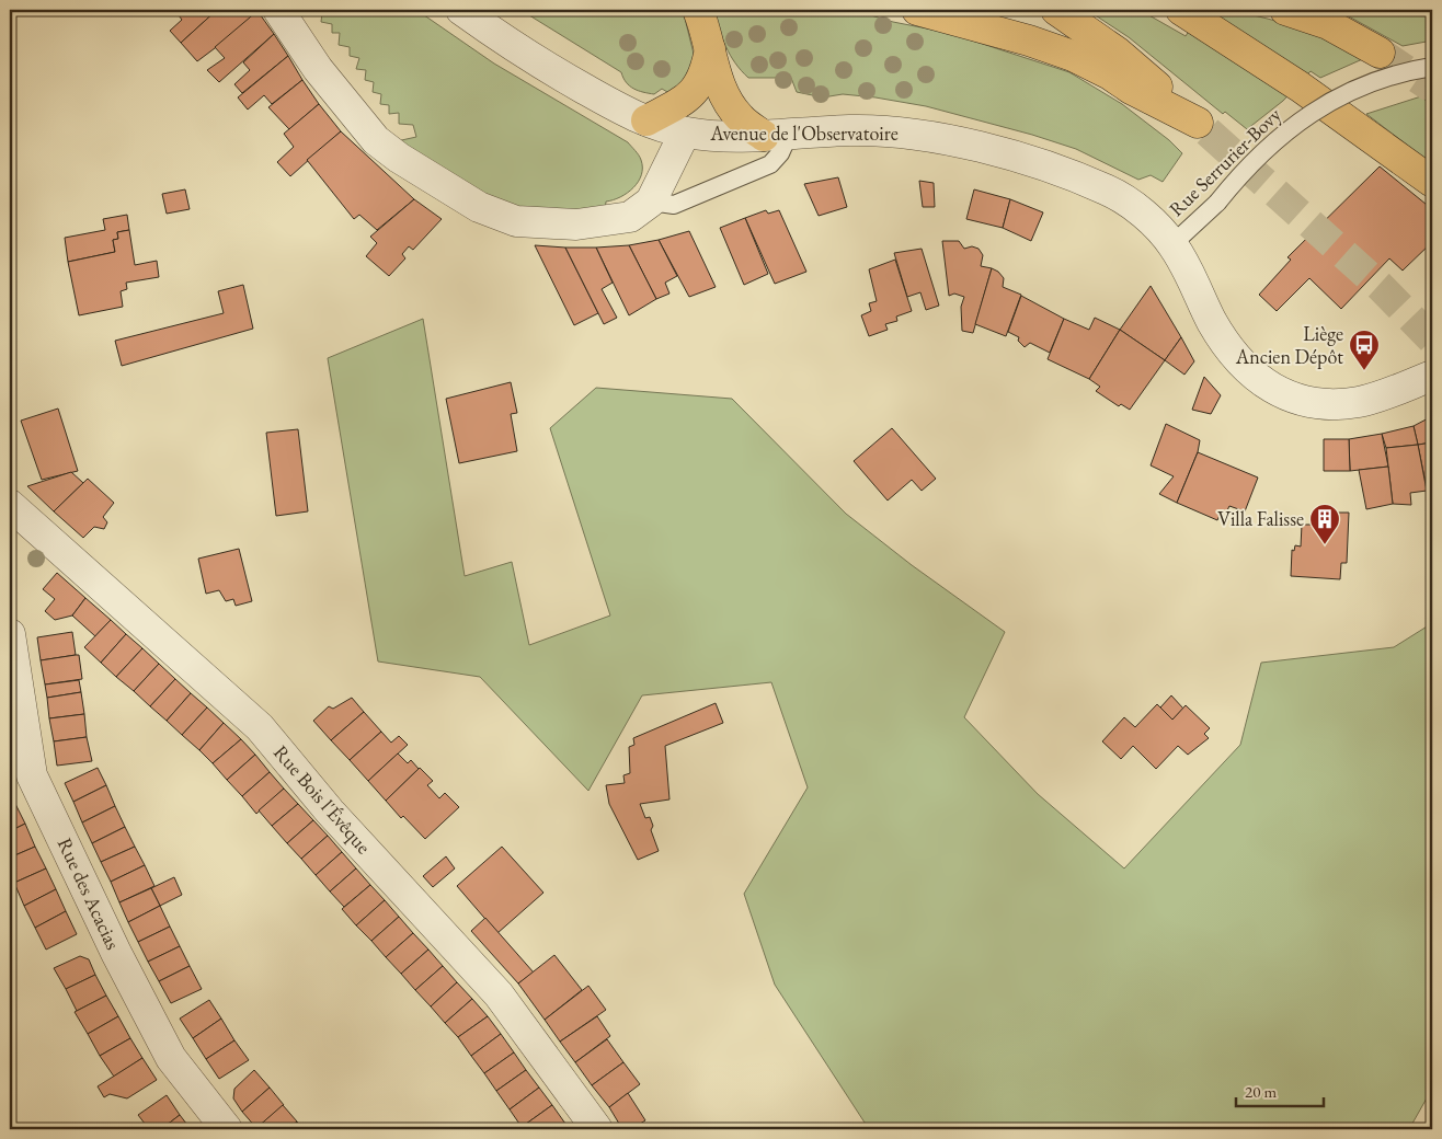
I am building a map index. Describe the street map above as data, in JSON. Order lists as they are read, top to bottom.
{
  "streets": {
    "street": ["Avenue de l'Observatoire", "Rue Bois l'Évêque", "Rue des Acacias"],
    "lane": ["Rue Serrurier-Bovy"]
  },
  "crossings": [
    ["Avenue de l'Observatoire", "Rue Serrurier-Bovy"]
  ],
  "places": {
    "bus stop": ["Liège Ancien Dépôt"],
    "building": ["Villa Falisse"]
  },
  "scale_bar": "20 m"
}
